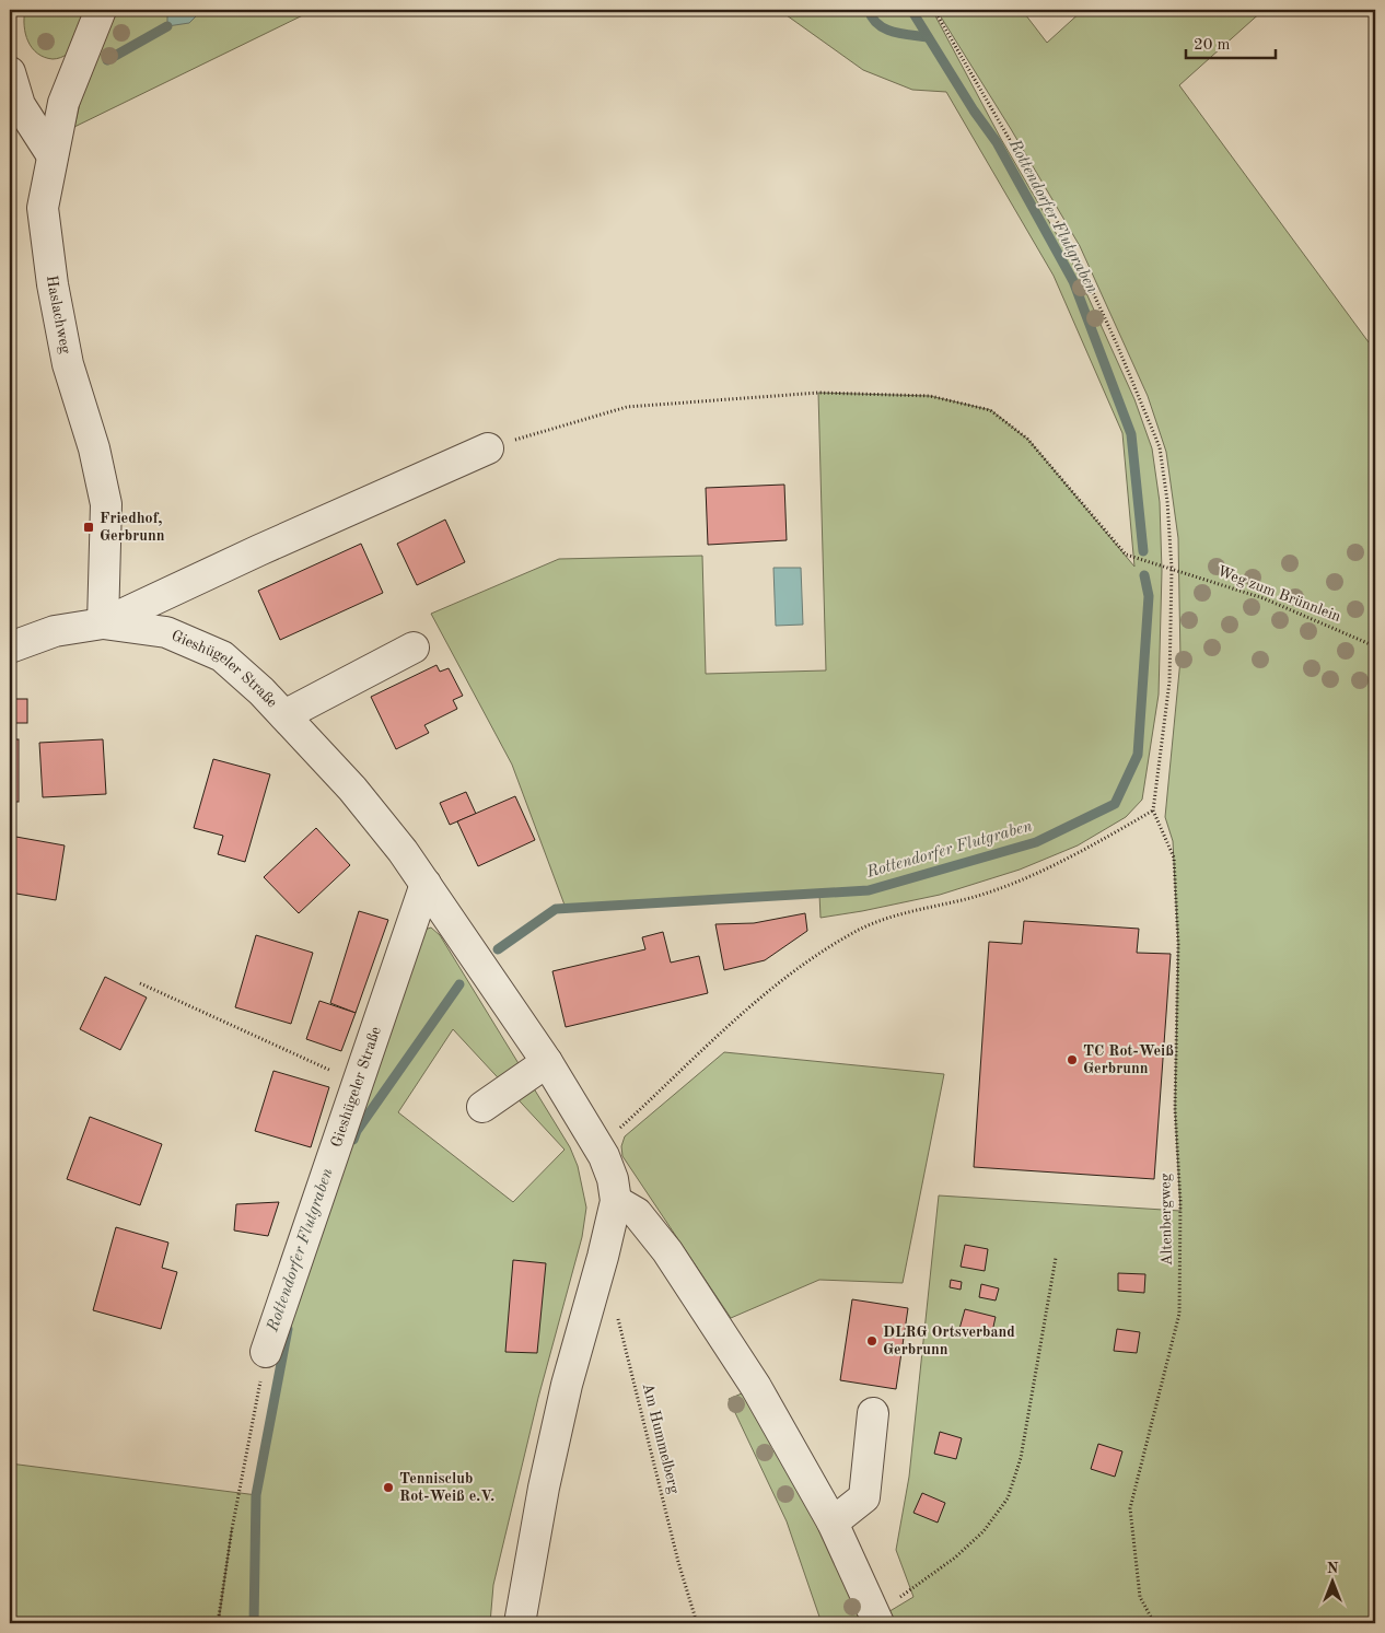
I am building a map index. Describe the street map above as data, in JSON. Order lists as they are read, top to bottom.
{
  "streets": {
    "street": ["Haslachweg", "Gieshügeler Straße"],
    "path": ["Weg zum Brünnlein", "Altenbergweg", "Am Hummelberg"]
  },
  "crossings": [
    ["Haslachweg", "Gieshügeler Straße"],
    ["Weg zum Brünnlein", "Gieshügeler Straße"]
  ],
  "water": ["Rottendorfer Flutgraben"],
  "places": {
    "transit": ["Friedhof, Gerbrunn"],
    "other": ["TC Rot-Weiß Gerbrunn", "DLRG Ortsverband Gerbrunn", "Tennisclub Rot-Weiß e.V."]
  },
  "scale_bar": "20 m",
  "north": "top"
}
